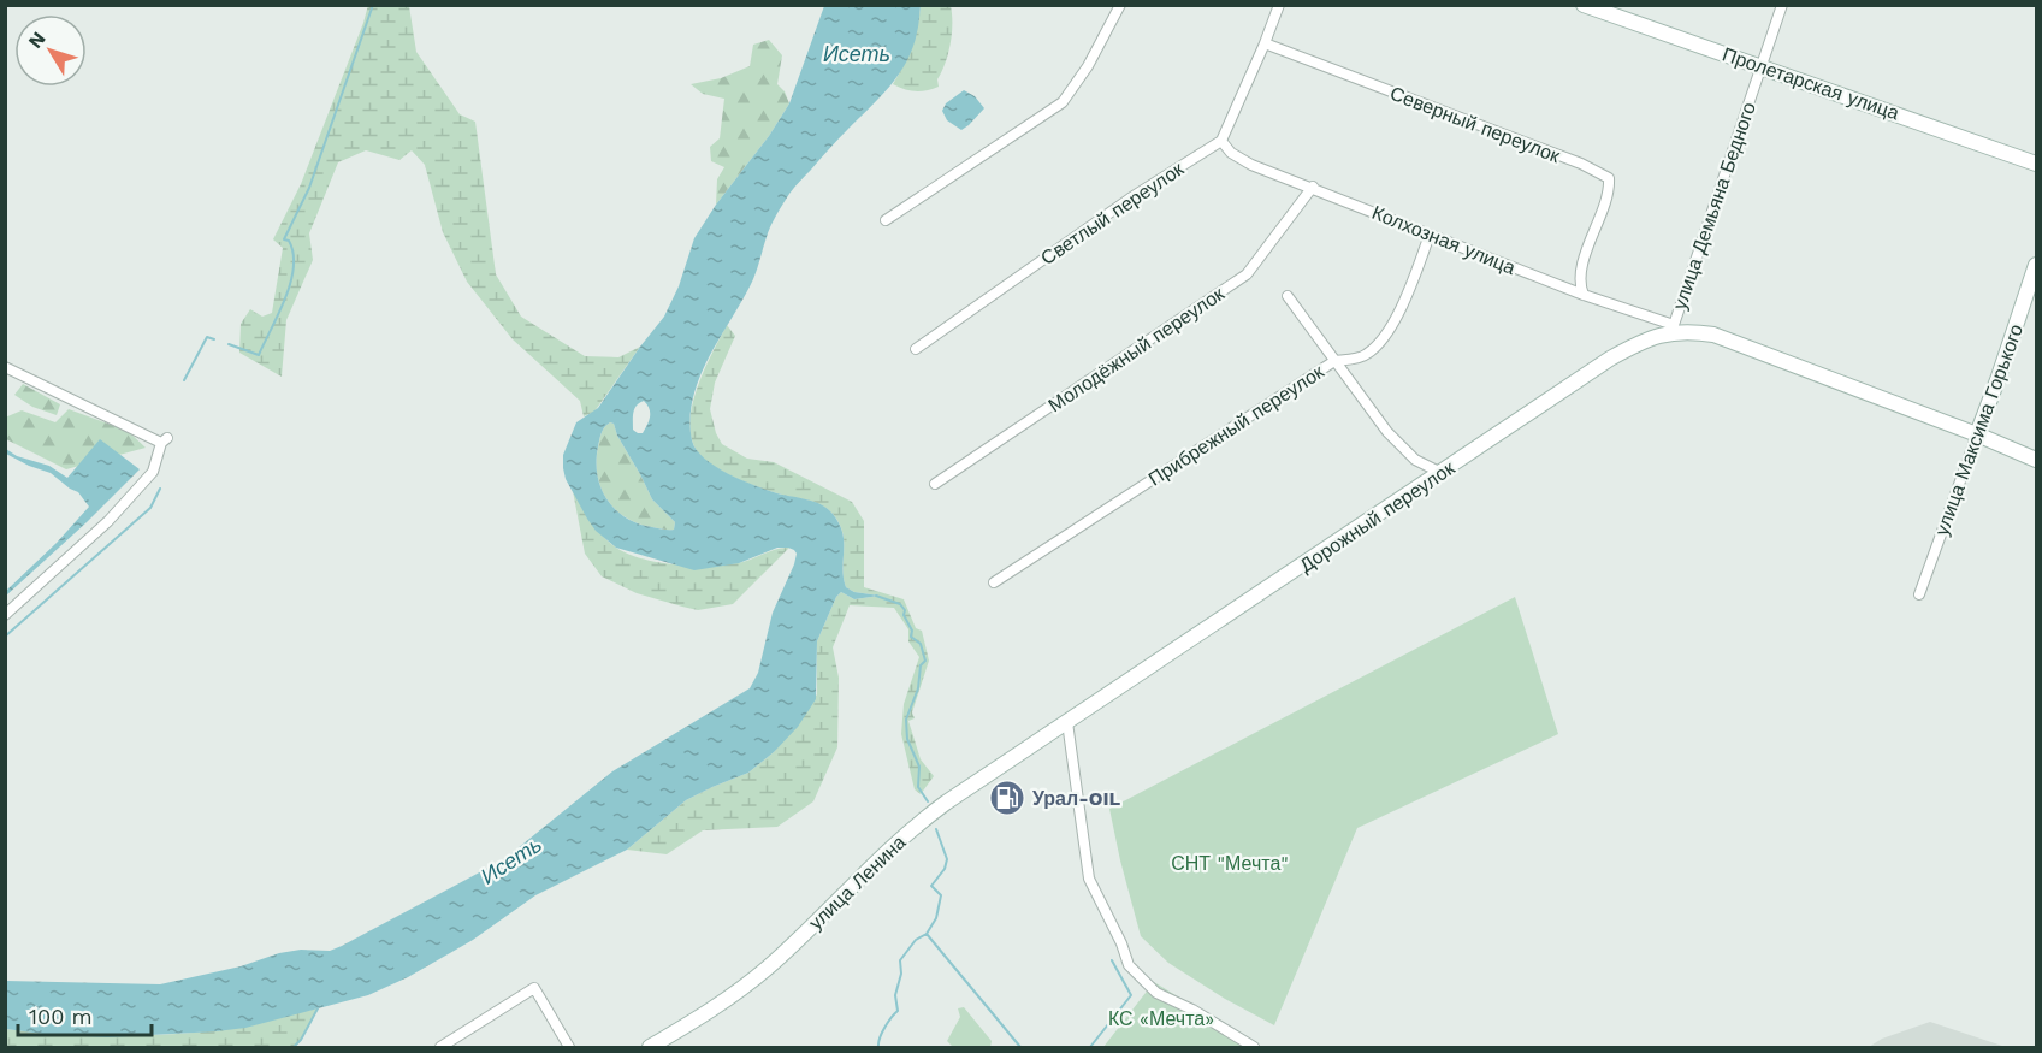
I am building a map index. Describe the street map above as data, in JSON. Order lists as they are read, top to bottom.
{
  "streets": {
    "main road": [
      "Пролетарская улица",
      "улица Максима Горького",
      "Дорожный переулок",
      "улица Ленина"
    ],
    "street": [
      "Северный переулок",
      "улица Демьяна Бедного",
      "Светлый переулок",
      "Колхозная улица",
      "Молодёжный переулок",
      "Прибрежный переулок"
    ]
  },
  "crossings": [
    ["Пролетарская улица", "улица Демьяна Бедного"],
    ["Северный переулок", "Колхозная улица"],
    ["улица Демьяна Бедного", "Колхозная улица"],
    ["улица Демьяна Бедного", "Дорожный переулок"],
    ["Светлый переулок", "Колхозная улица"],
    ["Колхозная улица", "Молодёжный переулок"],
    ["Колхозная улица", "Прибрежный переулок"],
    ["Колхозная улица", "Дорожный переулок"],
    ["улица Максима Горького", "Дорожный переулок"],
    ["Дорожный переулок", "улица Ленина"]
  ],
  "water": ["Исеть"],
  "parks": ["СНТ \"Мечта\"", "КС «Мечта»"],
  "places": {
    "fuel station": ["Урал-OIL"]
  },
  "scale_bar": "100 m",
  "north": "top left"
}
